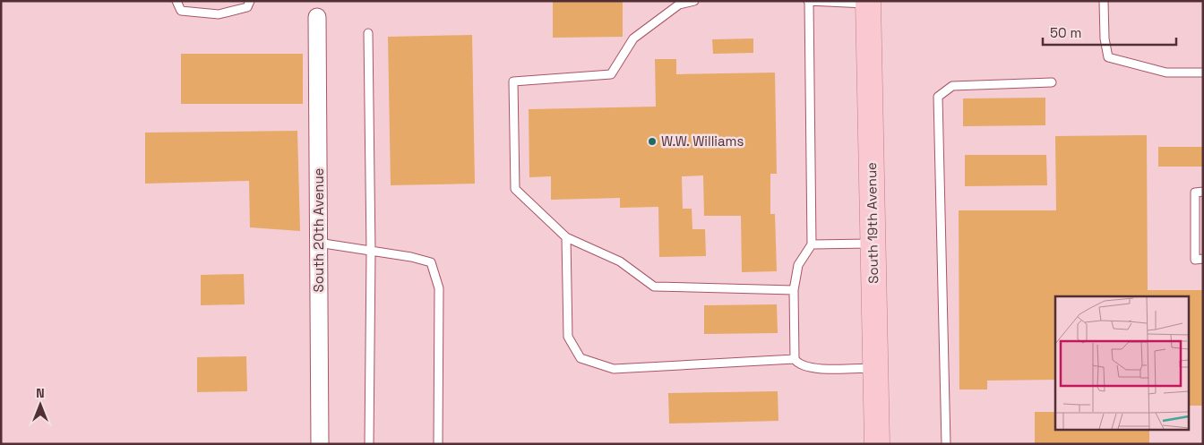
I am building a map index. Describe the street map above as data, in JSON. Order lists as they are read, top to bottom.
{
  "streets": {
    "main road": ["South 19th Avenue"],
    "street": ["South 20th Avenue"]
  },
  "places": ["W.W. Williams"],
  "scale_bar": "50 m",
  "north": "top"
}
